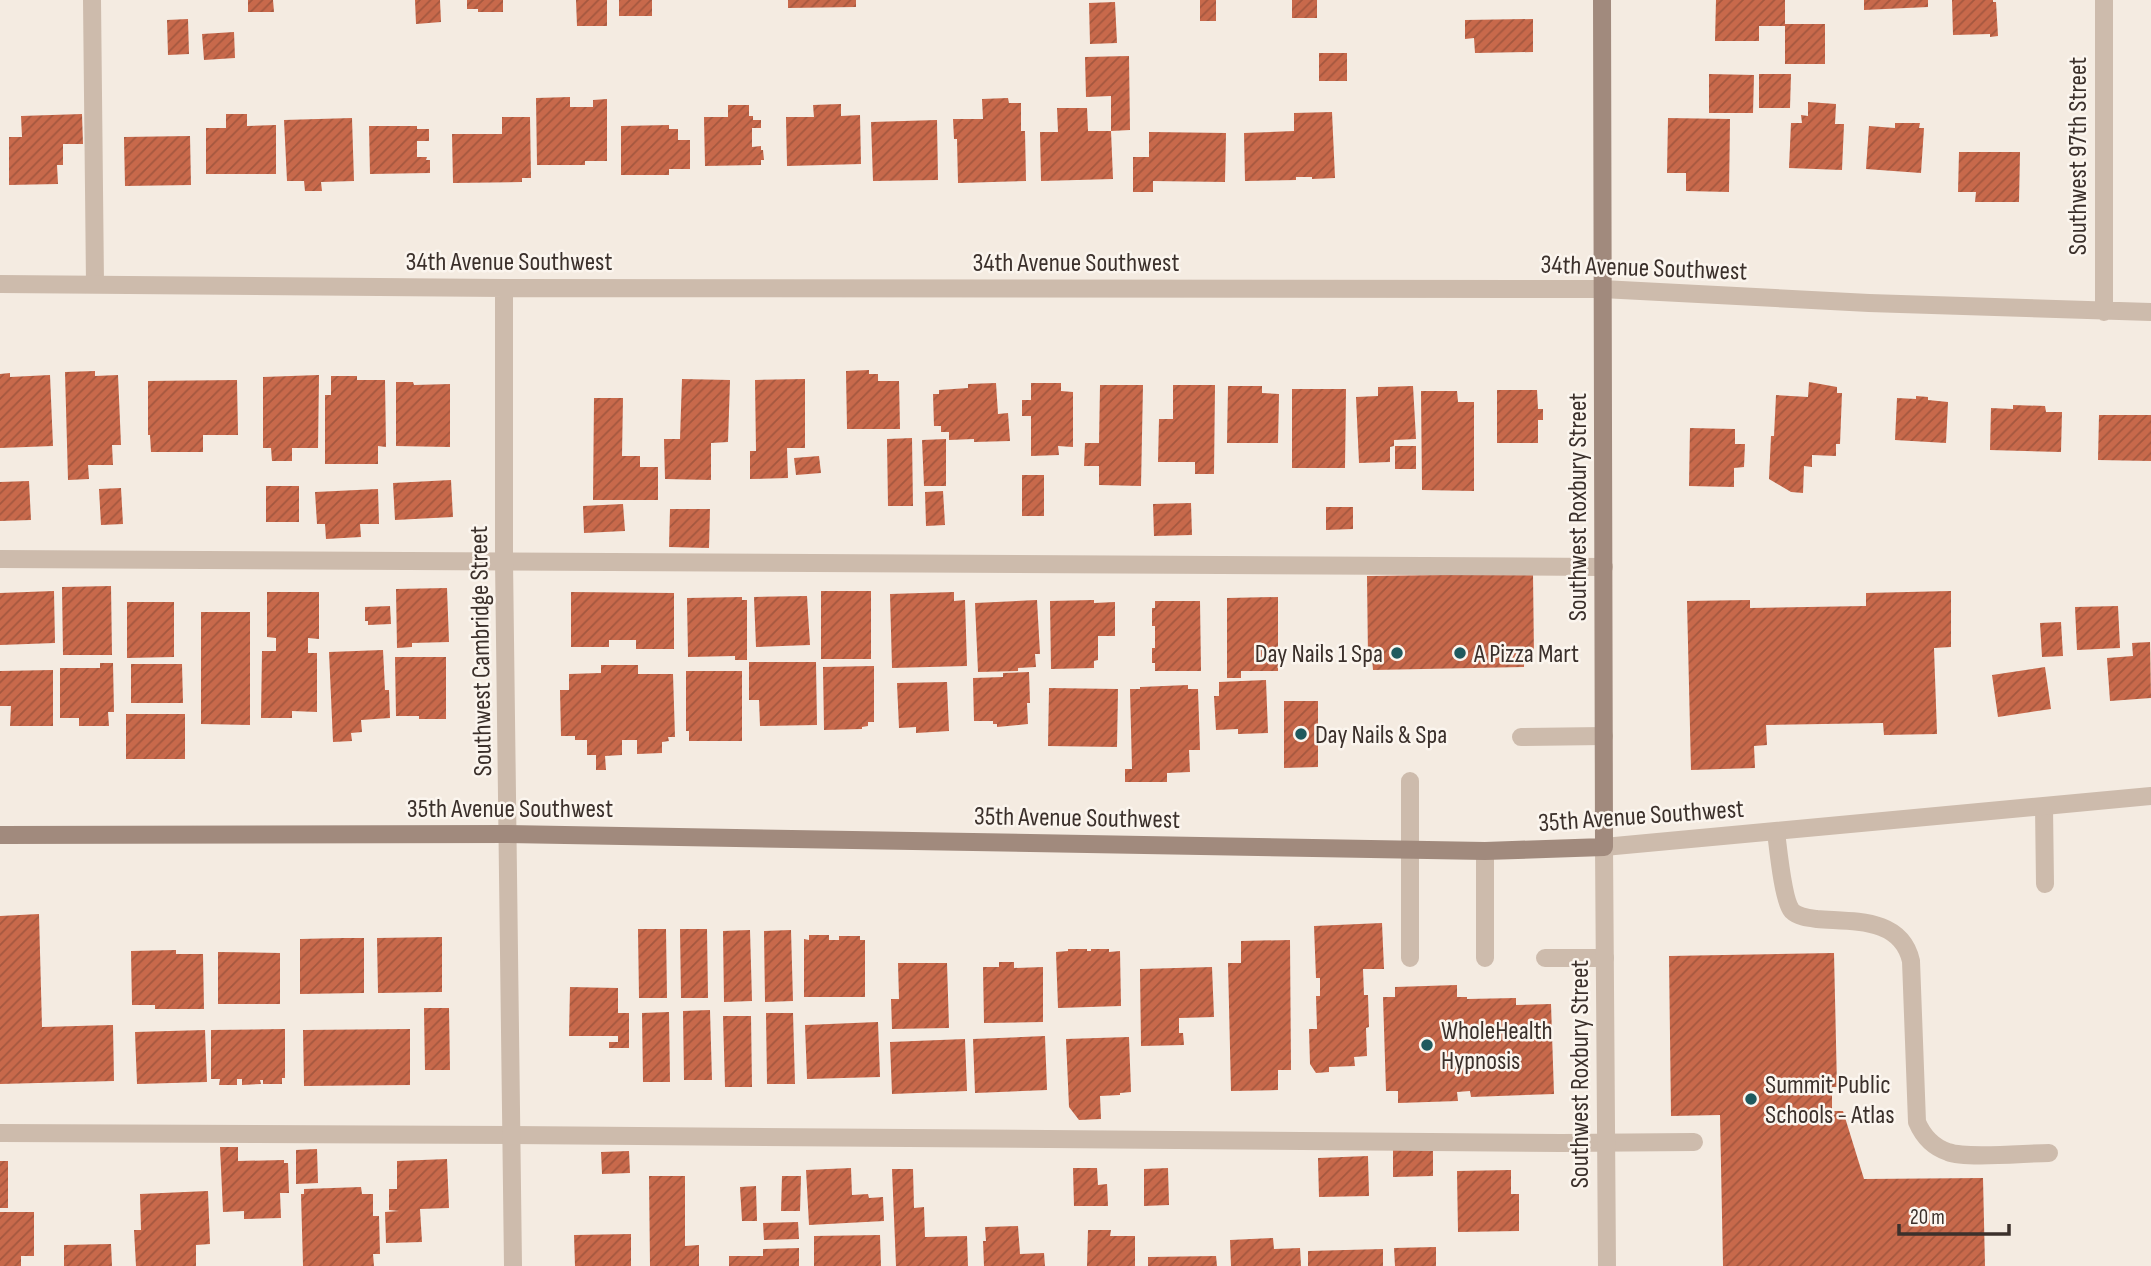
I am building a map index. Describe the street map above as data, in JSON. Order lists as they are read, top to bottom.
{
  "streets": {
    "main road": ["Southwest Roxbury Street", "35th Avenue Southwest"],
    "street": ["Southwest 97th Street", "34th Avenue Southwest", "Southwest Cambridge Street"]
  },
  "crossings": [
    ["Southwest 97th Street", "34th Avenue Southwest"],
    ["34th Avenue Southwest", "Southwest Roxbury Street"],
    ["34th Avenue Southwest", "Southwest Cambridge Street"],
    ["Southwest Roxbury Street", "35th Avenue Southwest"],
    ["Southwest Cambridge Street", "35th Avenue Southwest"]
  ],
  "places": [
    "Day Nails 1 Spa",
    "A Pizza Mart",
    "Day Nails & Spa",
    "WholeHealth Hypnosis",
    "Summit Public Schools - Atlas"
  ],
  "scale_bar": "20 m"
}
